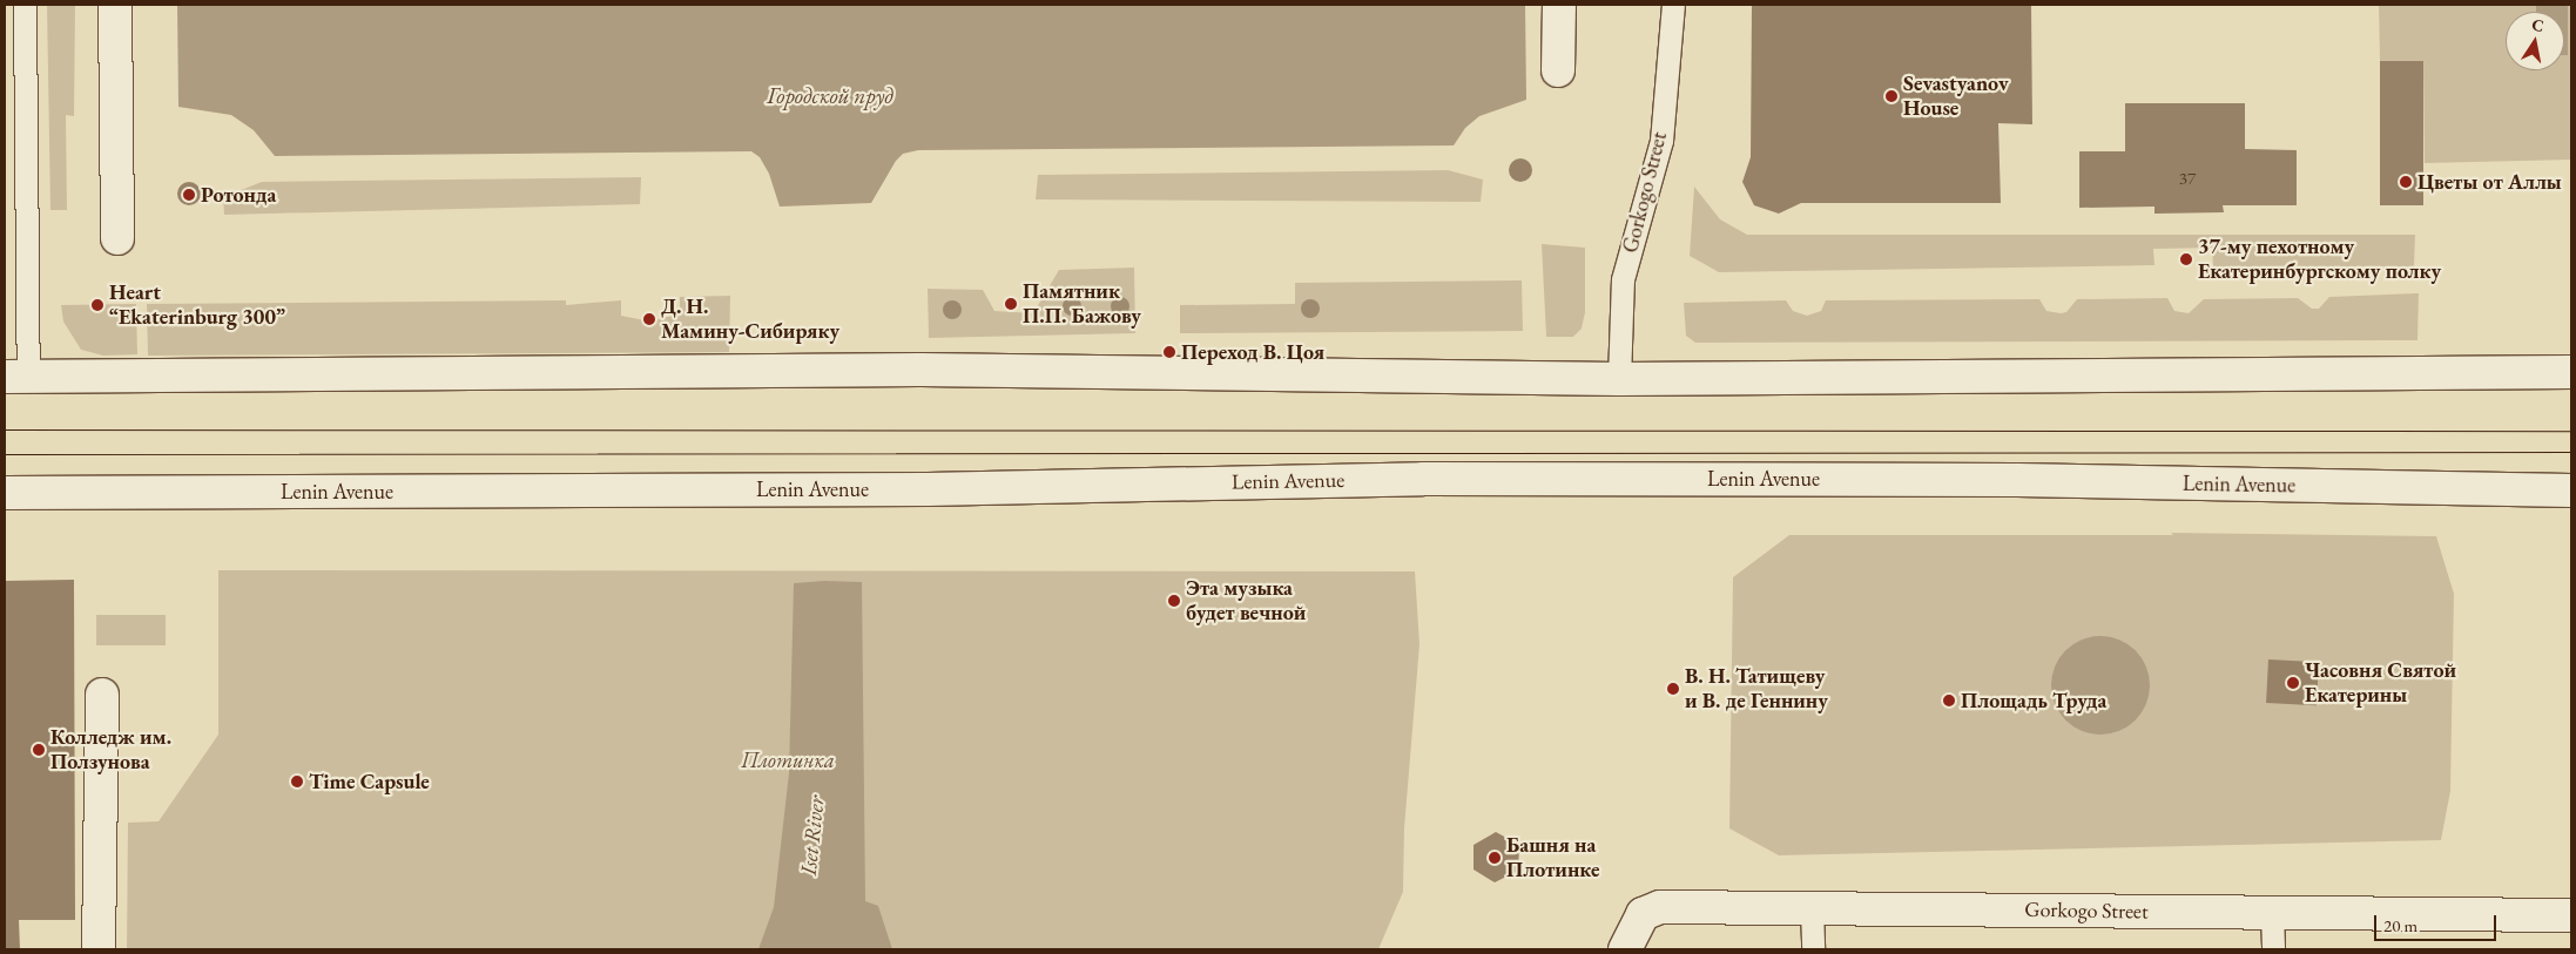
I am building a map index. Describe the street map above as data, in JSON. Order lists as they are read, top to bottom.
{
  "streets": {
    "main road": ["Gorkogo Street", "Lenin Avenue"]
  },
  "water": ["Городской пруд", "Iset River"],
  "parks": ["Плотинка"],
  "places": [
    "Sevastyanov House",
    "Цветы от Аллы",
    "Ротонда",
    "37-му пехотному Екатеринбургскому полку",
    "Памятник П.П. Бажову",
    "Heart “Ekaterinburg 300”",
    "Д. Н. Мамину-Сибиряку",
    "Переход В. Цоя",
    "Эта музыка будет вечной",
    "Часовня Святой Екатерины",
    "В. Н. Татищеву и В. де Геннину",
    "Площадь Труда",
    "Колледж им. Ползунова",
    "Time Capsule",
    "Башня на Плотинке"
  ],
  "house_numbers": ["37"],
  "scale_bar": "20 m",
  "north": "top"
}
